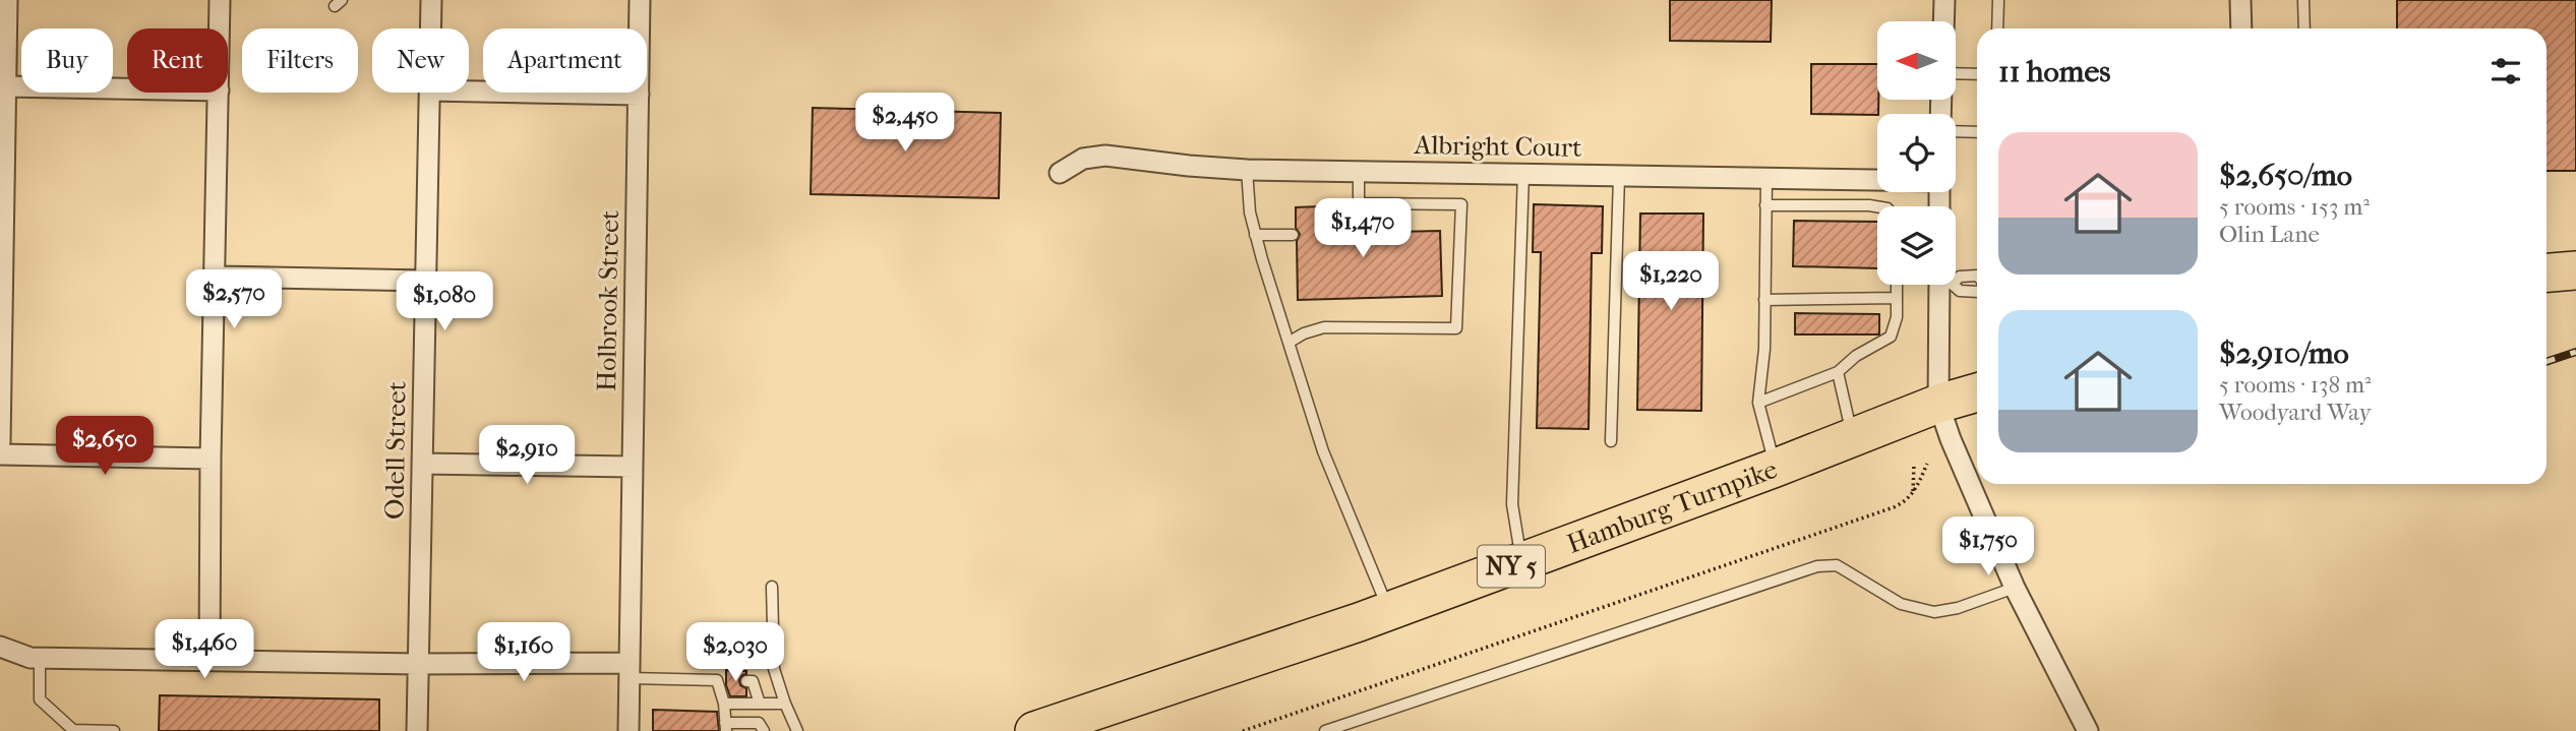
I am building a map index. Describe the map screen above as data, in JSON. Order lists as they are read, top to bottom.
{
  "streets": {
    "highway": ["Hamburg Turnpike", "NY 5"],
    "street": ["Albright Court", "Holbrook Street", "Odell Street"]
  },
  "north": "left",
  "page": {
    "chip": [
      "Buy",
      "Rent",
      "Filters",
      "New",
      "Apartment"
    ],
    "heading": "11 homes",
    "price": [
      "$2,450",
      "$1,470",
      "$1,220",
      "$2,570",
      "$1,080",
      "$2,650",
      "$2,910",
      "$1,750",
      "$1,460",
      "$1,160",
      "$2,030"
    ],
    "list": [
      {
        "name": "$2,650/mo",
        "note": "5 rooms · 153 m² · Olin Lane"
      },
      {
        "name": "$2,910/mo",
        "note": "5 rooms · 138 m² · Woodyard Way"
      }
    ]
  }
}
